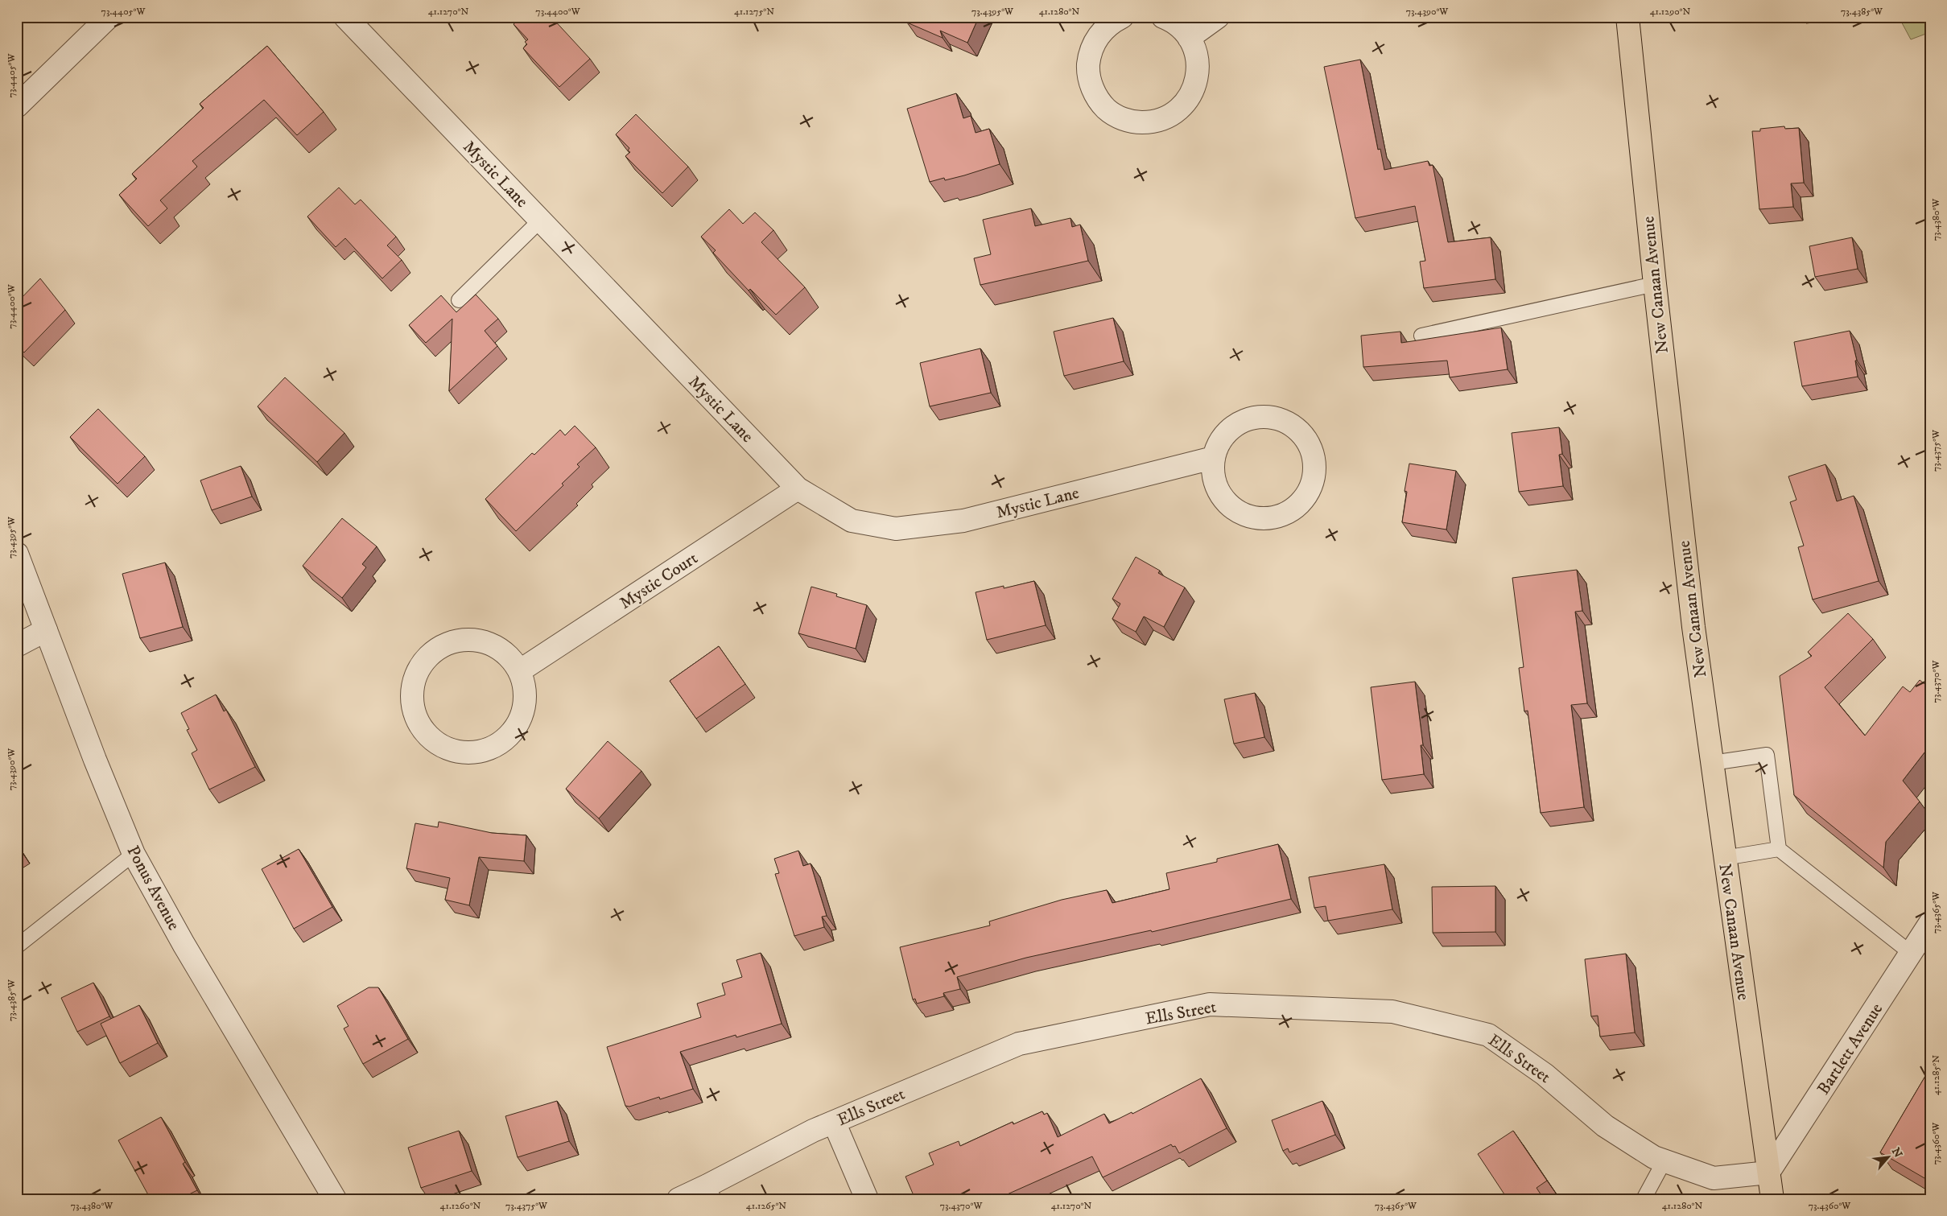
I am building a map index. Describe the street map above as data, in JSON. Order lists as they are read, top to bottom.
{
  "streets": {
    "main road": ["New Canaan Avenue"],
    "street": [
      "Mystic Lane",
      "Mystic Court",
      "Ponus Avenue",
      "Ells Street",
      "Bartlett Avenue"
    ]
  },
  "crossings": [
    ["Mystic Lane", "Mystic Court"],
    ["New Canaan Avenue", "Ells Street"],
    ["New Canaan Avenue", "Bartlett Avenue"],
    ["Ells Street", "Bartlett Avenue"]
  ],
  "north": "top right",
  "coordinates": [
    "73.4405°W",
    "41.1270°N",
    "73.4400°W",
    "41.1275°N",
    "73.4395°W",
    "41.1280°N",
    "73.4390°W",
    "41.1290°N",
    "73.4385°W",
    "73.4380°W",
    "73.4375°W",
    "73.4370°W",
    "73.4365°W",
    "41.1285°N",
    "73.4360°W",
    "41.1260°N",
    "41.1265°N"
  ]
}
